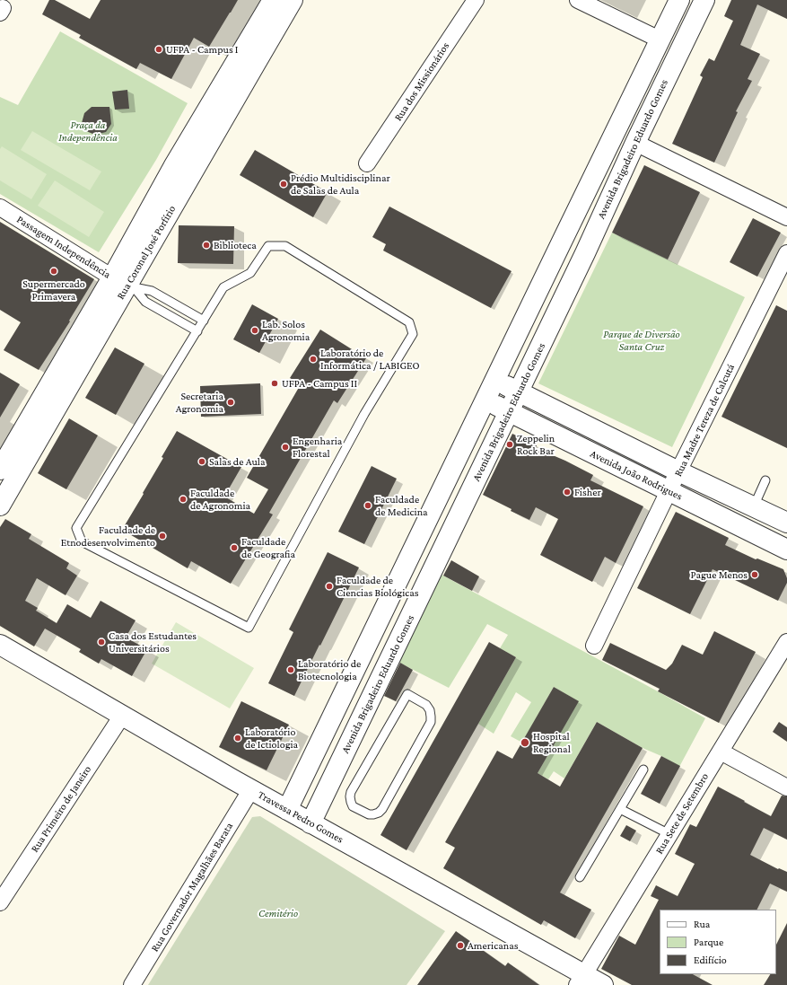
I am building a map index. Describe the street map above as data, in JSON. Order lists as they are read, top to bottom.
{
  "streets": {
    "street": [
      "Rua dos Missionários",
      "Avenida Brigadeiro Eduardo Gomes",
      "Passagem Independência",
      "Rua Coronel José Porfírio",
      "Rua Madre Tereza de Calcutá",
      "Avenida João Rodrigues",
      "Rua Primeiro de Janeiro",
      "Rua Sete de Setembro",
      "Travessa Pedro Gomes",
      "Rua Governador Magalhães Barata"
    ]
  },
  "crossings": [
    ["Avenida Brigadeiro Eduardo Gomes", "Avenida João Rodrigues"],
    ["Avenida Brigadeiro Eduardo Gomes", "Travessa Pedro Gomes"],
    ["Passagem Independência", "Rua Coronel José Porfírio"],
    ["Rua Madre Tereza de Calcutá", "Avenida João Rodrigues"],
    ["Rua Primeiro de Janeiro", "Travessa Pedro Gomes"],
    ["Rua Sete de Setembro", "Travessa Pedro Gomes"],
    ["Travessa Pedro Gomes", "Rua Governador Magalhães Barata"]
  ],
  "parks": ["Praça da Independência", "Parque de Diversão Santa Cruz", "Cemitério"],
  "places": [
    "UFPA - Campus I",
    "Prédio Multidisciplinar de Salas de Aula",
    "Biblioteca",
    "Supermercado Primavera",
    "Lab. Solos Agronomia",
    "Laboratório de Informática / LABIGEO",
    "UFPA - Campus II",
    "Secretaria Agronomia",
    "Zeppelin Rock Bar",
    "Engenharia Florestal",
    "Salas de Aula",
    "Fisher",
    "Faculdade de Agronomia",
    "Faculdade de Medicina",
    "Faculdade de Etnodesenvolvimento",
    "Faculdade de Geografia",
    "Pague Menos",
    "Faculdade de Ciencias Biológicas",
    "Casa dos Estudantes Universitários",
    "Laboratório de Biotecnologia",
    "Laboratório de Ictiologia",
    "Hospital Regional",
    "Americanas"
  ],
  "legend": ["Rua", "Parque", "Edifício"]
}
